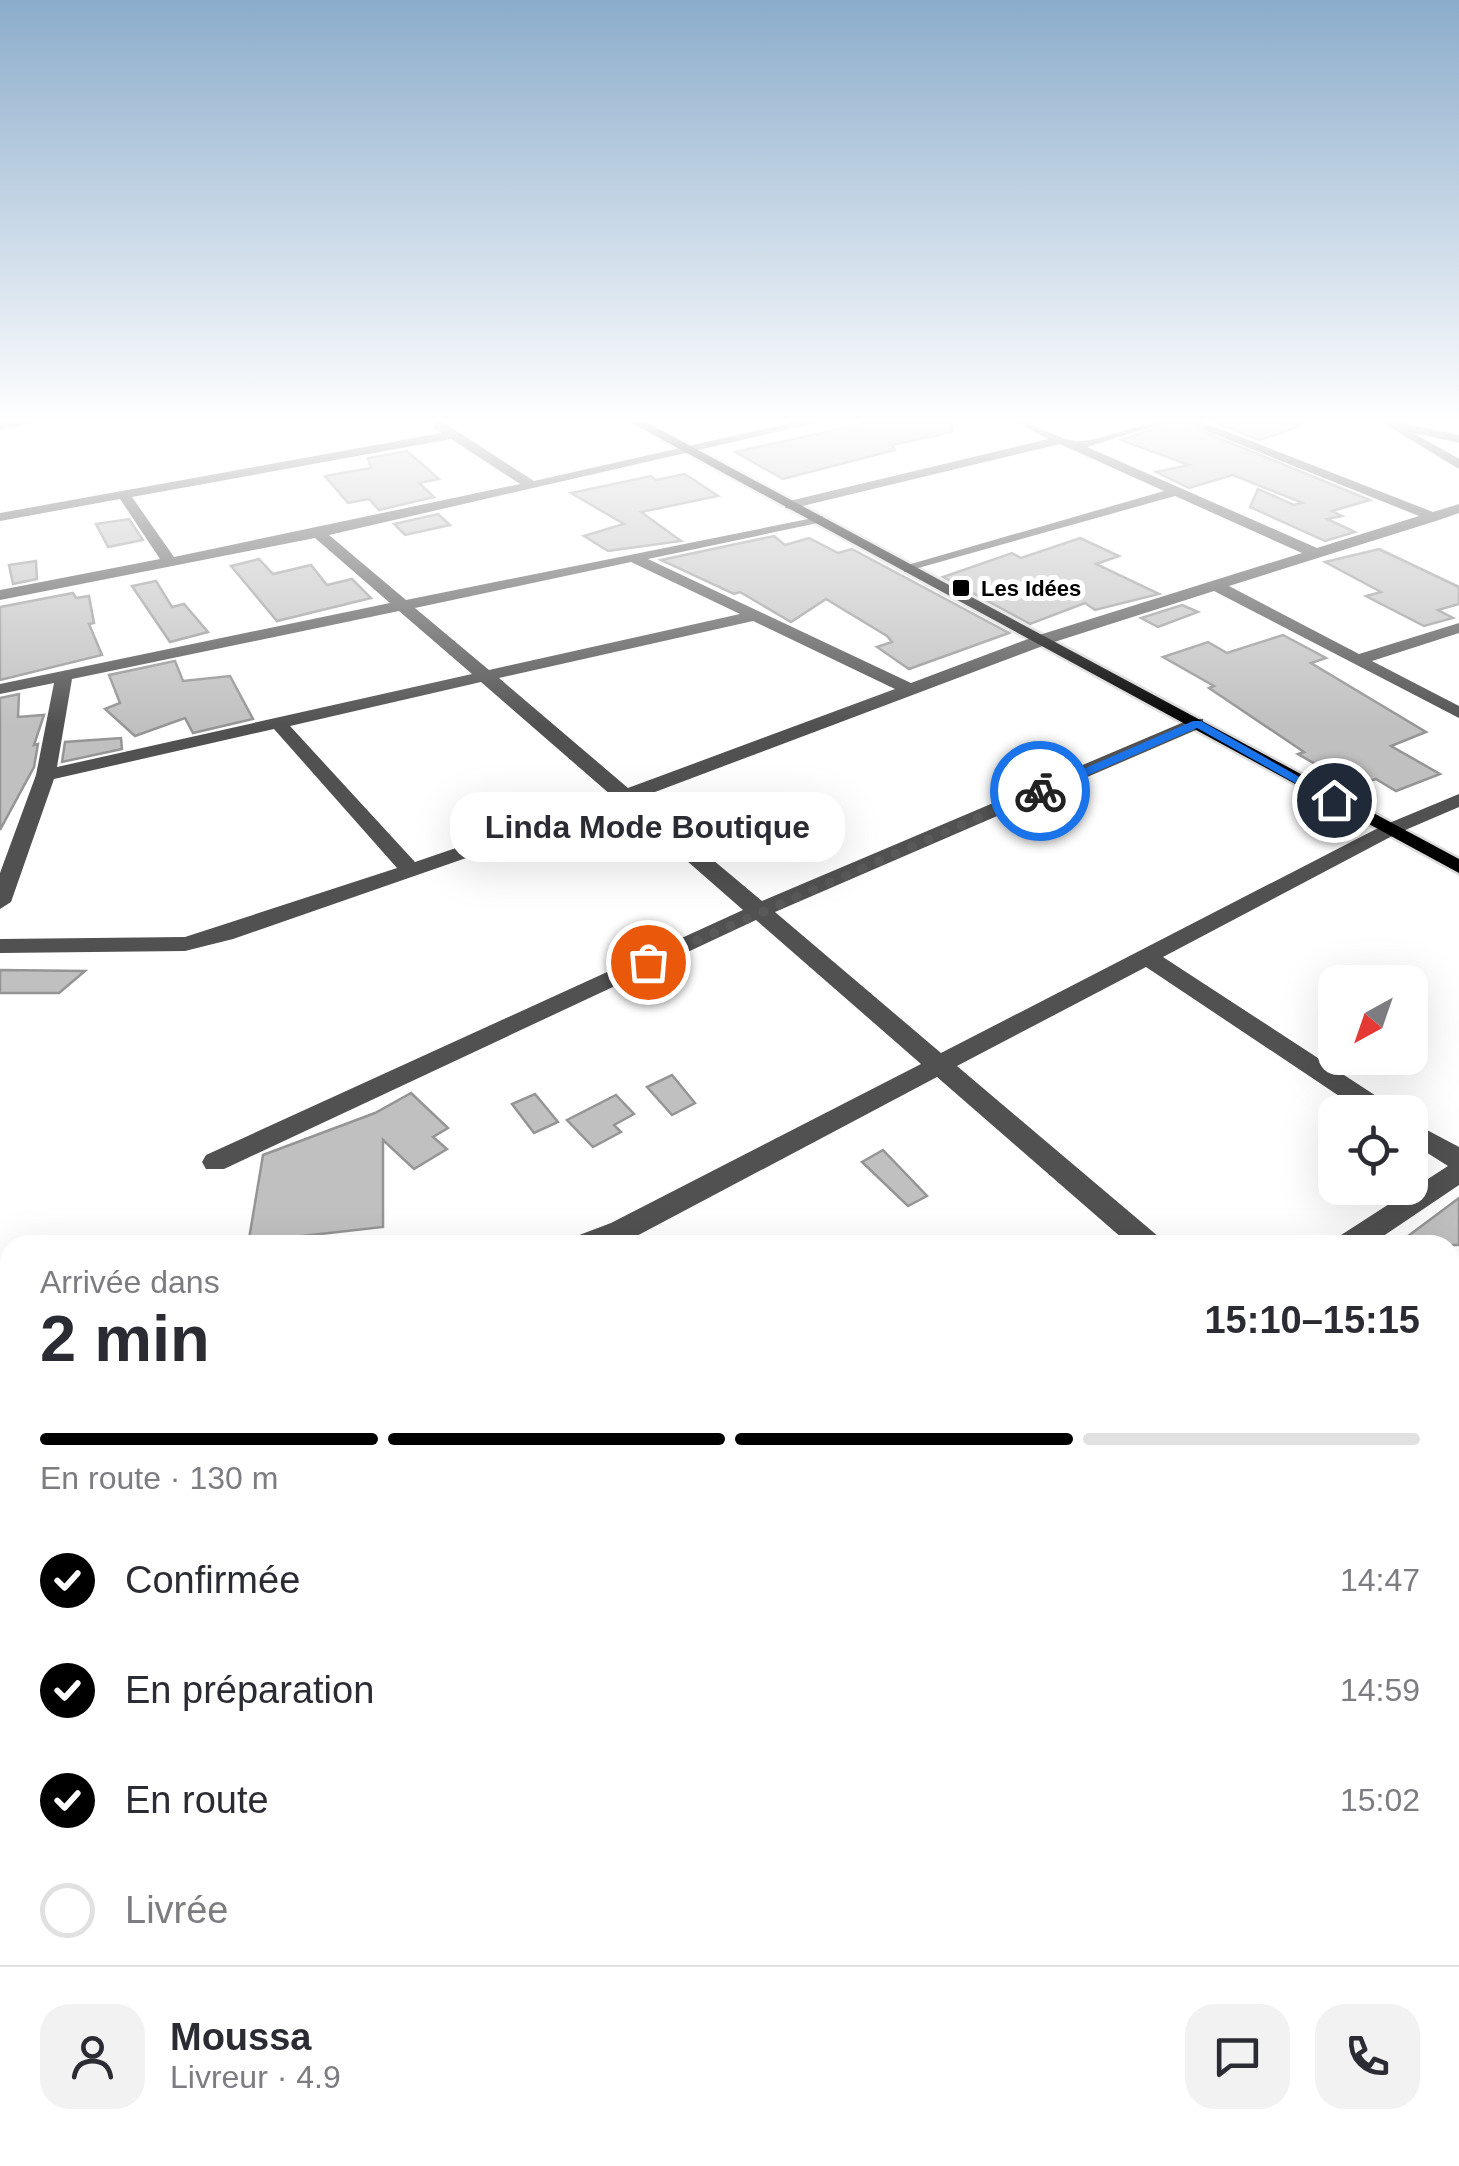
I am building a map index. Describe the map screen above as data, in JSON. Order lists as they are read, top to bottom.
{
  "places": {
    "transit": ["Les Idées"],
    "other": ["Linda Mode Boutique"]
  },
  "north": "bottom left",
  "page": {
    "bubble": "Linda Mode Boutique",
    "heading": ["2 min", "Arrivée dans", "15:10–15:15"],
    "panel": ["Moussa", "Livreur · 4.9"],
    "bar": "En route · 130 m",
    "list": [
      ["Confirmée", "14:47"],
      ["En préparation", "14:59"],
      ["En route", "15:02"],
      "Livrée"
    ]
  }
}
